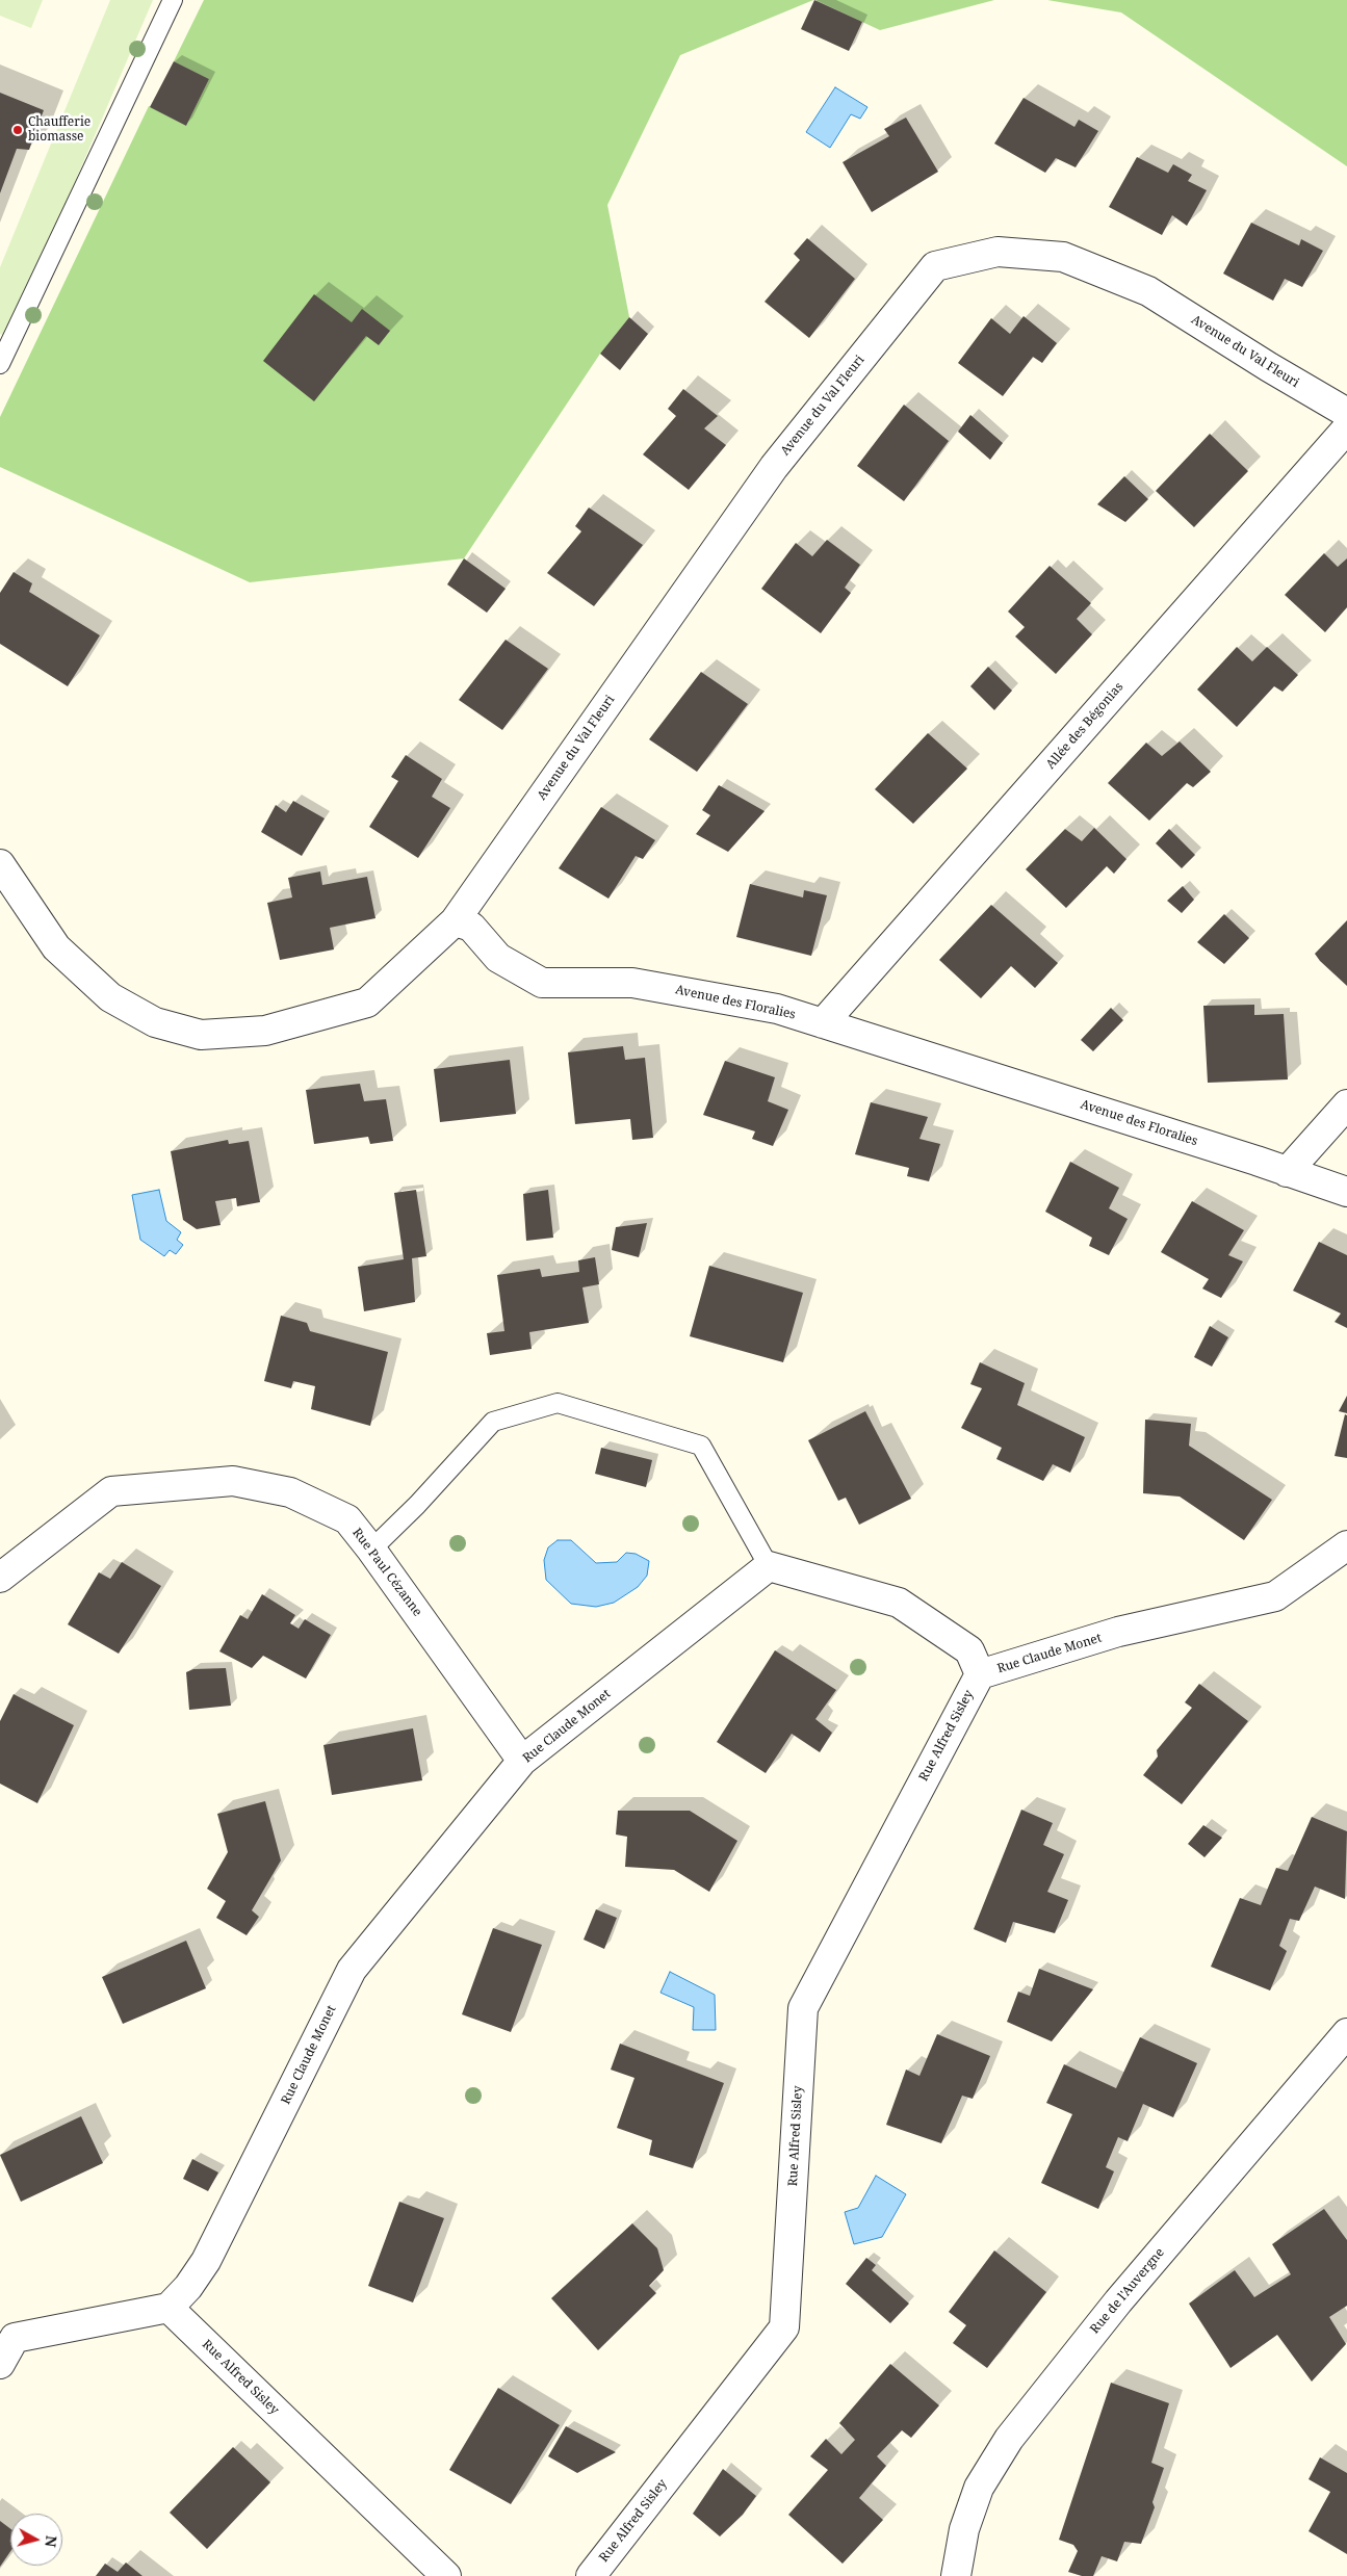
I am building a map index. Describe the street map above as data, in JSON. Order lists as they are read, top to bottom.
{
  "streets": {
    "street": [
      "Avenue du Val Fleuri",
      "Allée des Bégonias",
      "Avenue des Floralies",
      "Rue Paul Cézanne",
      "Rue Claude Monet",
      "Rue Alfred Sisley",
      "Rue de l'Auvergne"
    ]
  },
  "crossings": [
    ["Avenue du Val Fleuri", "Avenue des Floralies"],
    ["Allée des Bégonias", "Avenue des Floralies"],
    ["Rue Paul Cézanne", "Rue Claude Monet"],
    ["Rue Claude Monet", "Rue Alfred Sisley"]
  ],
  "places": ["Chaufferie biomasse"],
  "north": "right"
}
